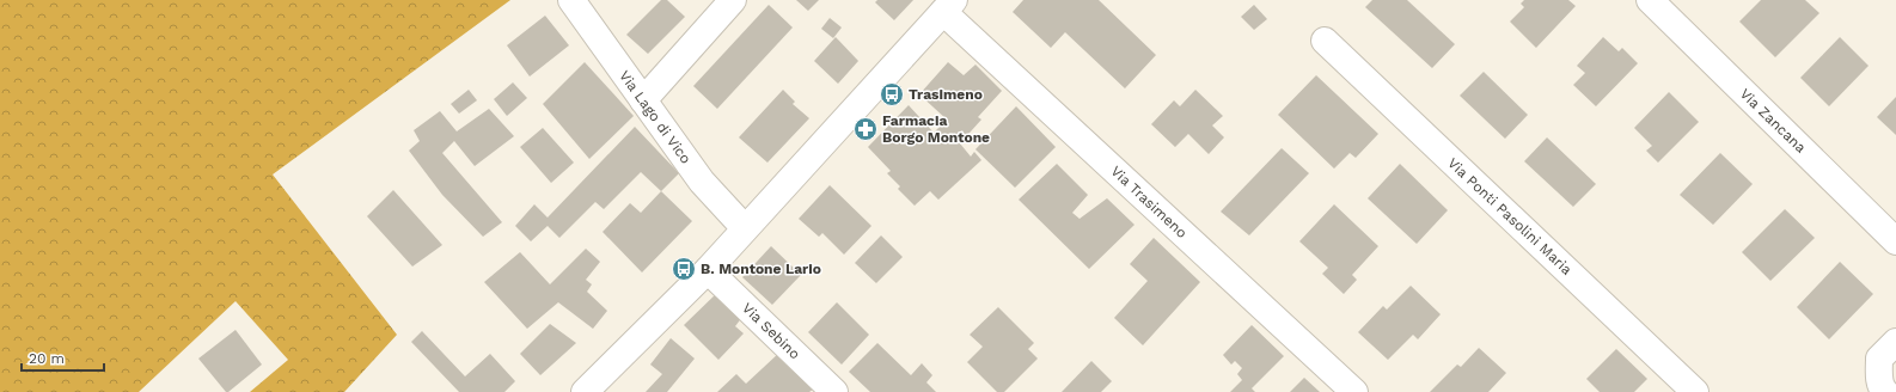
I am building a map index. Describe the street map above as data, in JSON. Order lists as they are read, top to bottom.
{
  "streets": {
    "street": [
      "Via Lago di Vico",
      "Via Zancana",
      "Via Trasimeno",
      "Via Ponti Pasolini Maria",
      "Via Sebino"
    ]
  },
  "places": {
    "bus stop": ["Trasimeno", "B. Montone Lario"],
    "pharmacy": ["Farmacia Borgo Montone"]
  },
  "scale_bar": "20 m"
}
